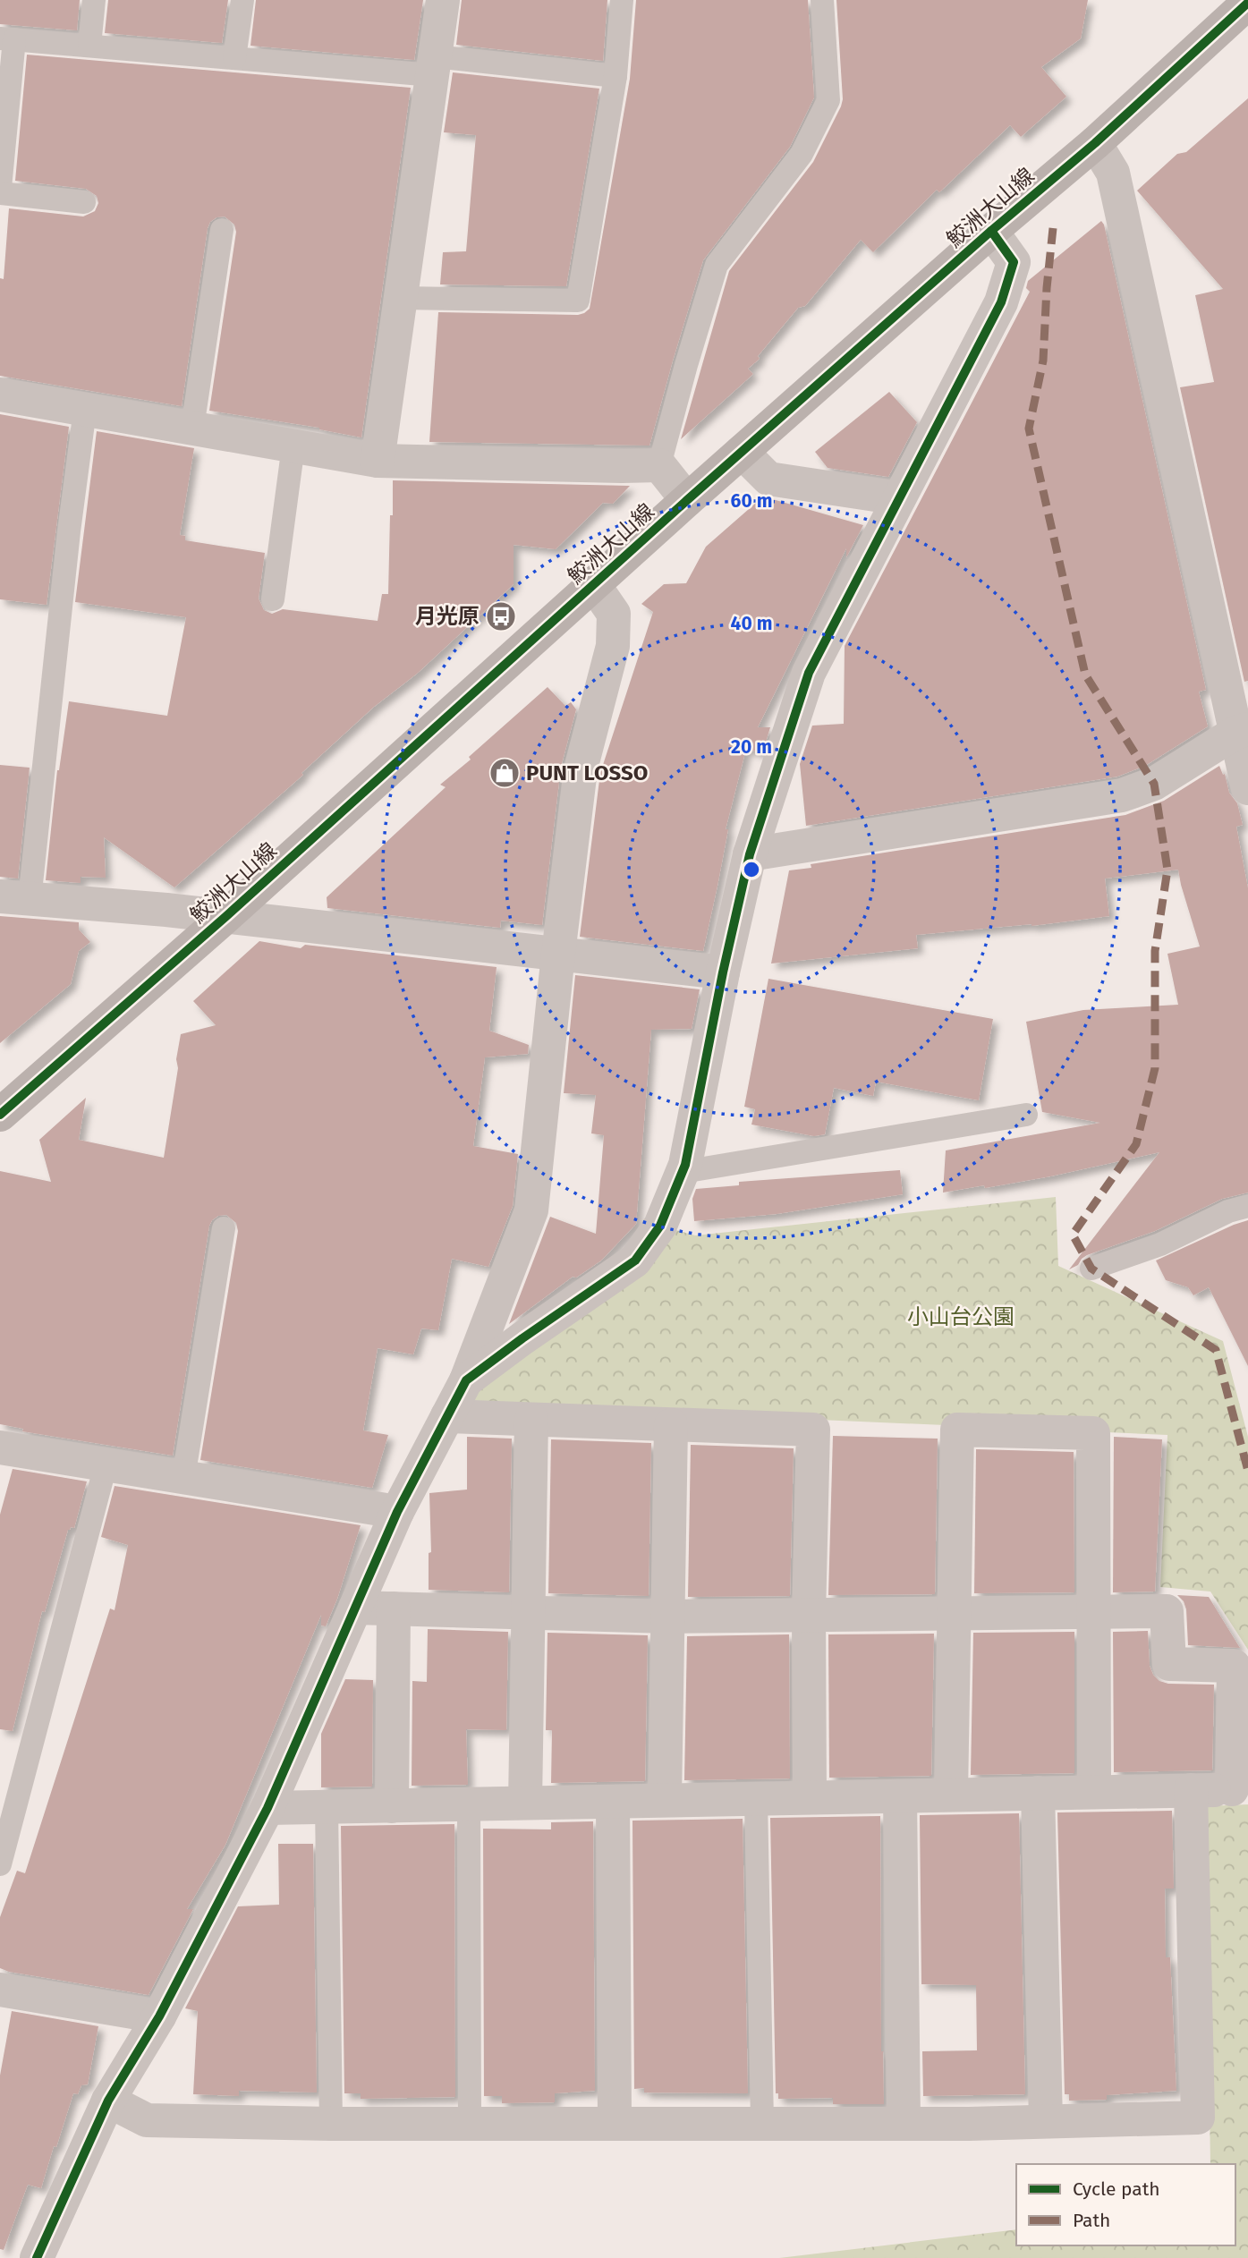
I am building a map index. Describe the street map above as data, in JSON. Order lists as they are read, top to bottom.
{
  "streets": {
    "main road": ["鮫洲大山線"]
  },
  "parks": ["小山台公園"],
  "places": {
    "bus stop": ["月光原"],
    "shop": ["PUNT LOSSO"]
  },
  "legend": ["Cycle path", "Path"],
  "rings": ["60 m", "40 m", "20 m"]
}
